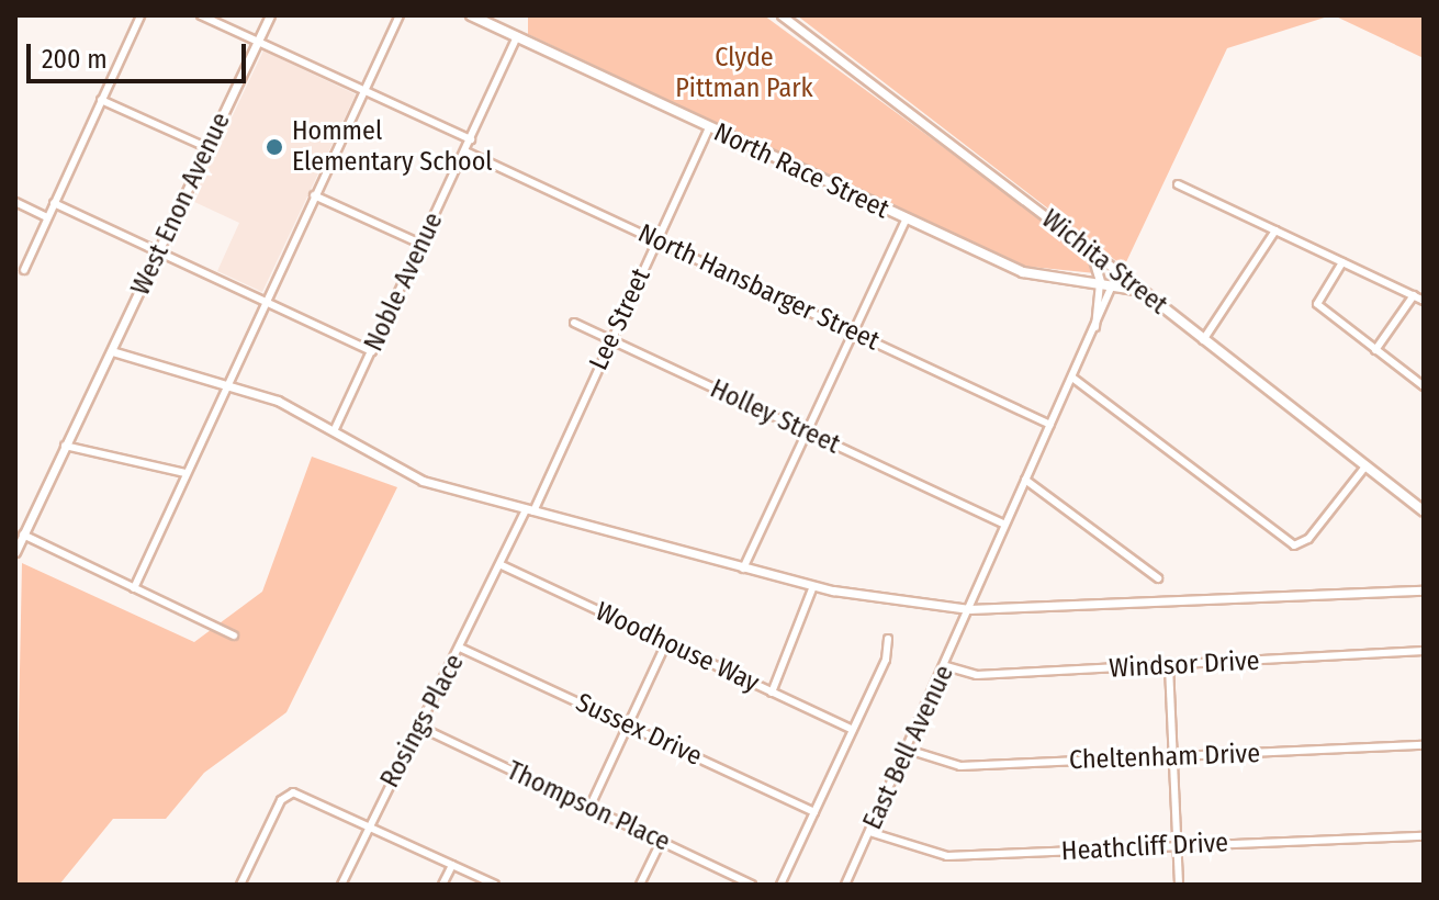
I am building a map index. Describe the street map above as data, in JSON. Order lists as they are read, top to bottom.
{
  "streets": {
    "main road": ["North Race Street", "Wichita Street"],
    "street": [
      "West Enon Avenue",
      "Noble Avenue",
      "North Hansbarger Street",
      "Lee Street",
      "Holley Street",
      "Woodhouse Way",
      "Windsor Drive",
      "Rosings Place",
      "Sussex Drive",
      "East Bell Avenue",
      "Cheltenham Drive",
      "Thompson Place",
      "Heathcliff Drive"
    ]
  },
  "crossings": [
    ["North Race Street", "Wichita Street"],
    ["North Race Street", "Noble Avenue"],
    ["North Race Street", "Lee Street"],
    ["North Race Street", "East Bell Avenue"],
    ["Noble Avenue", "North Hansbarger Street"],
    ["North Hansbarger Street", "Lee Street"],
    ["North Hansbarger Street", "East Bell Avenue"],
    ["Lee Street", "Holley Street"],
    ["Lee Street", "Rosings Place"],
    ["Holley Street", "East Bell Avenue"],
    ["Woodhouse Way", "Rosings Place"],
    ["Windsor Drive", "East Bell Avenue"],
    ["Rosings Place", "Sussex Drive"],
    ["Rosings Place", "Thompson Place"],
    ["East Bell Avenue", "Cheltenham Drive"],
    ["East Bell Avenue", "Heathcliff Drive"]
  ],
  "parks": ["Clyde Pittman Park"],
  "places": ["Hommel Elementary School"],
  "scale_bar": "200 m"
}
